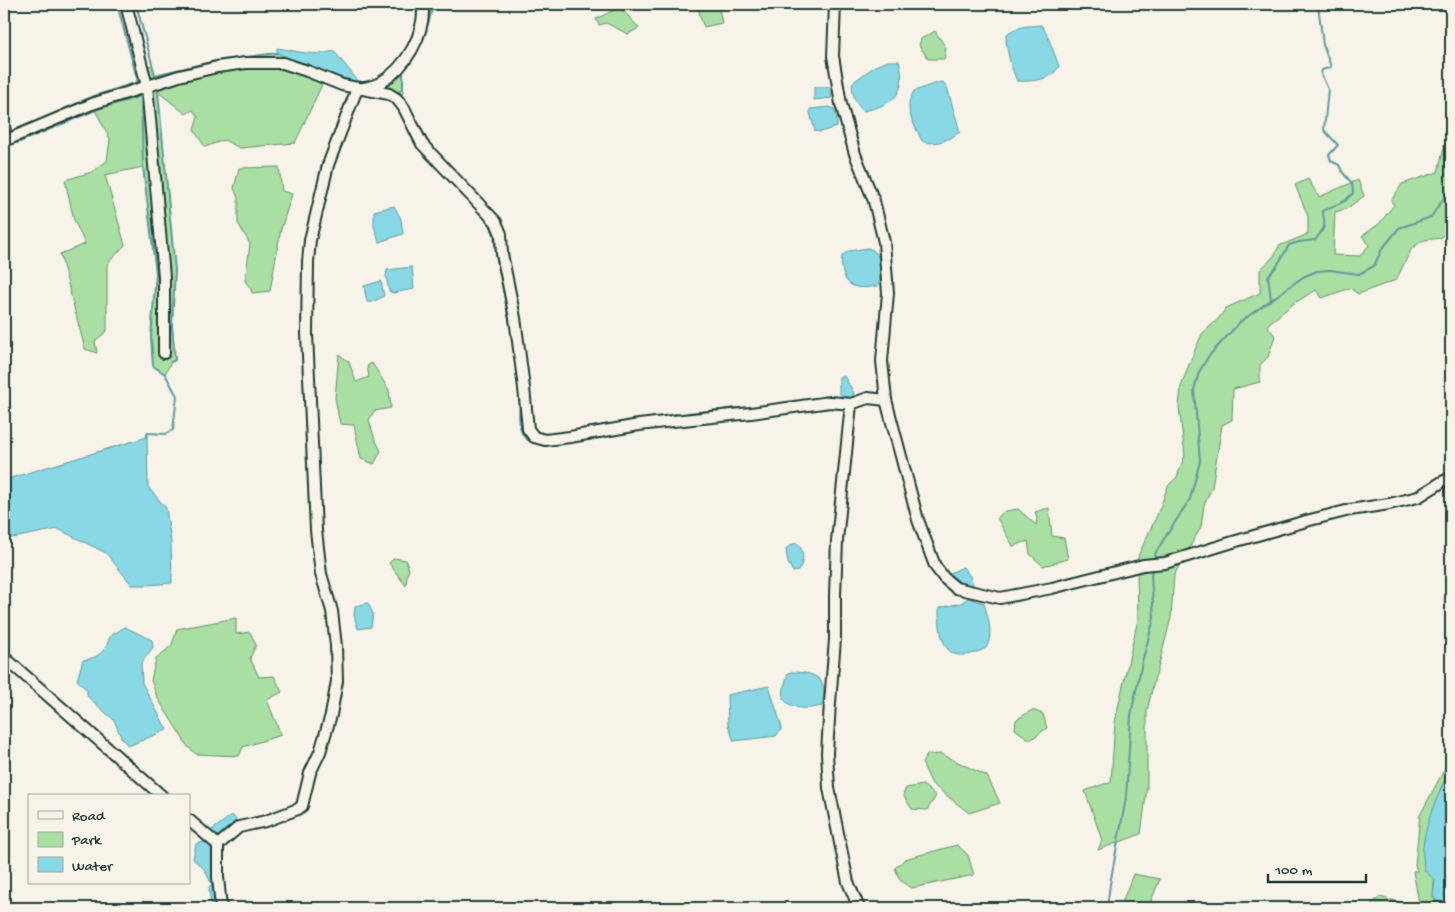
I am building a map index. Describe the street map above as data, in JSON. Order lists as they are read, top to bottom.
{
  "legend": ["Road", "Park", "Water"],
  "scale_bar": "100 m"
}
